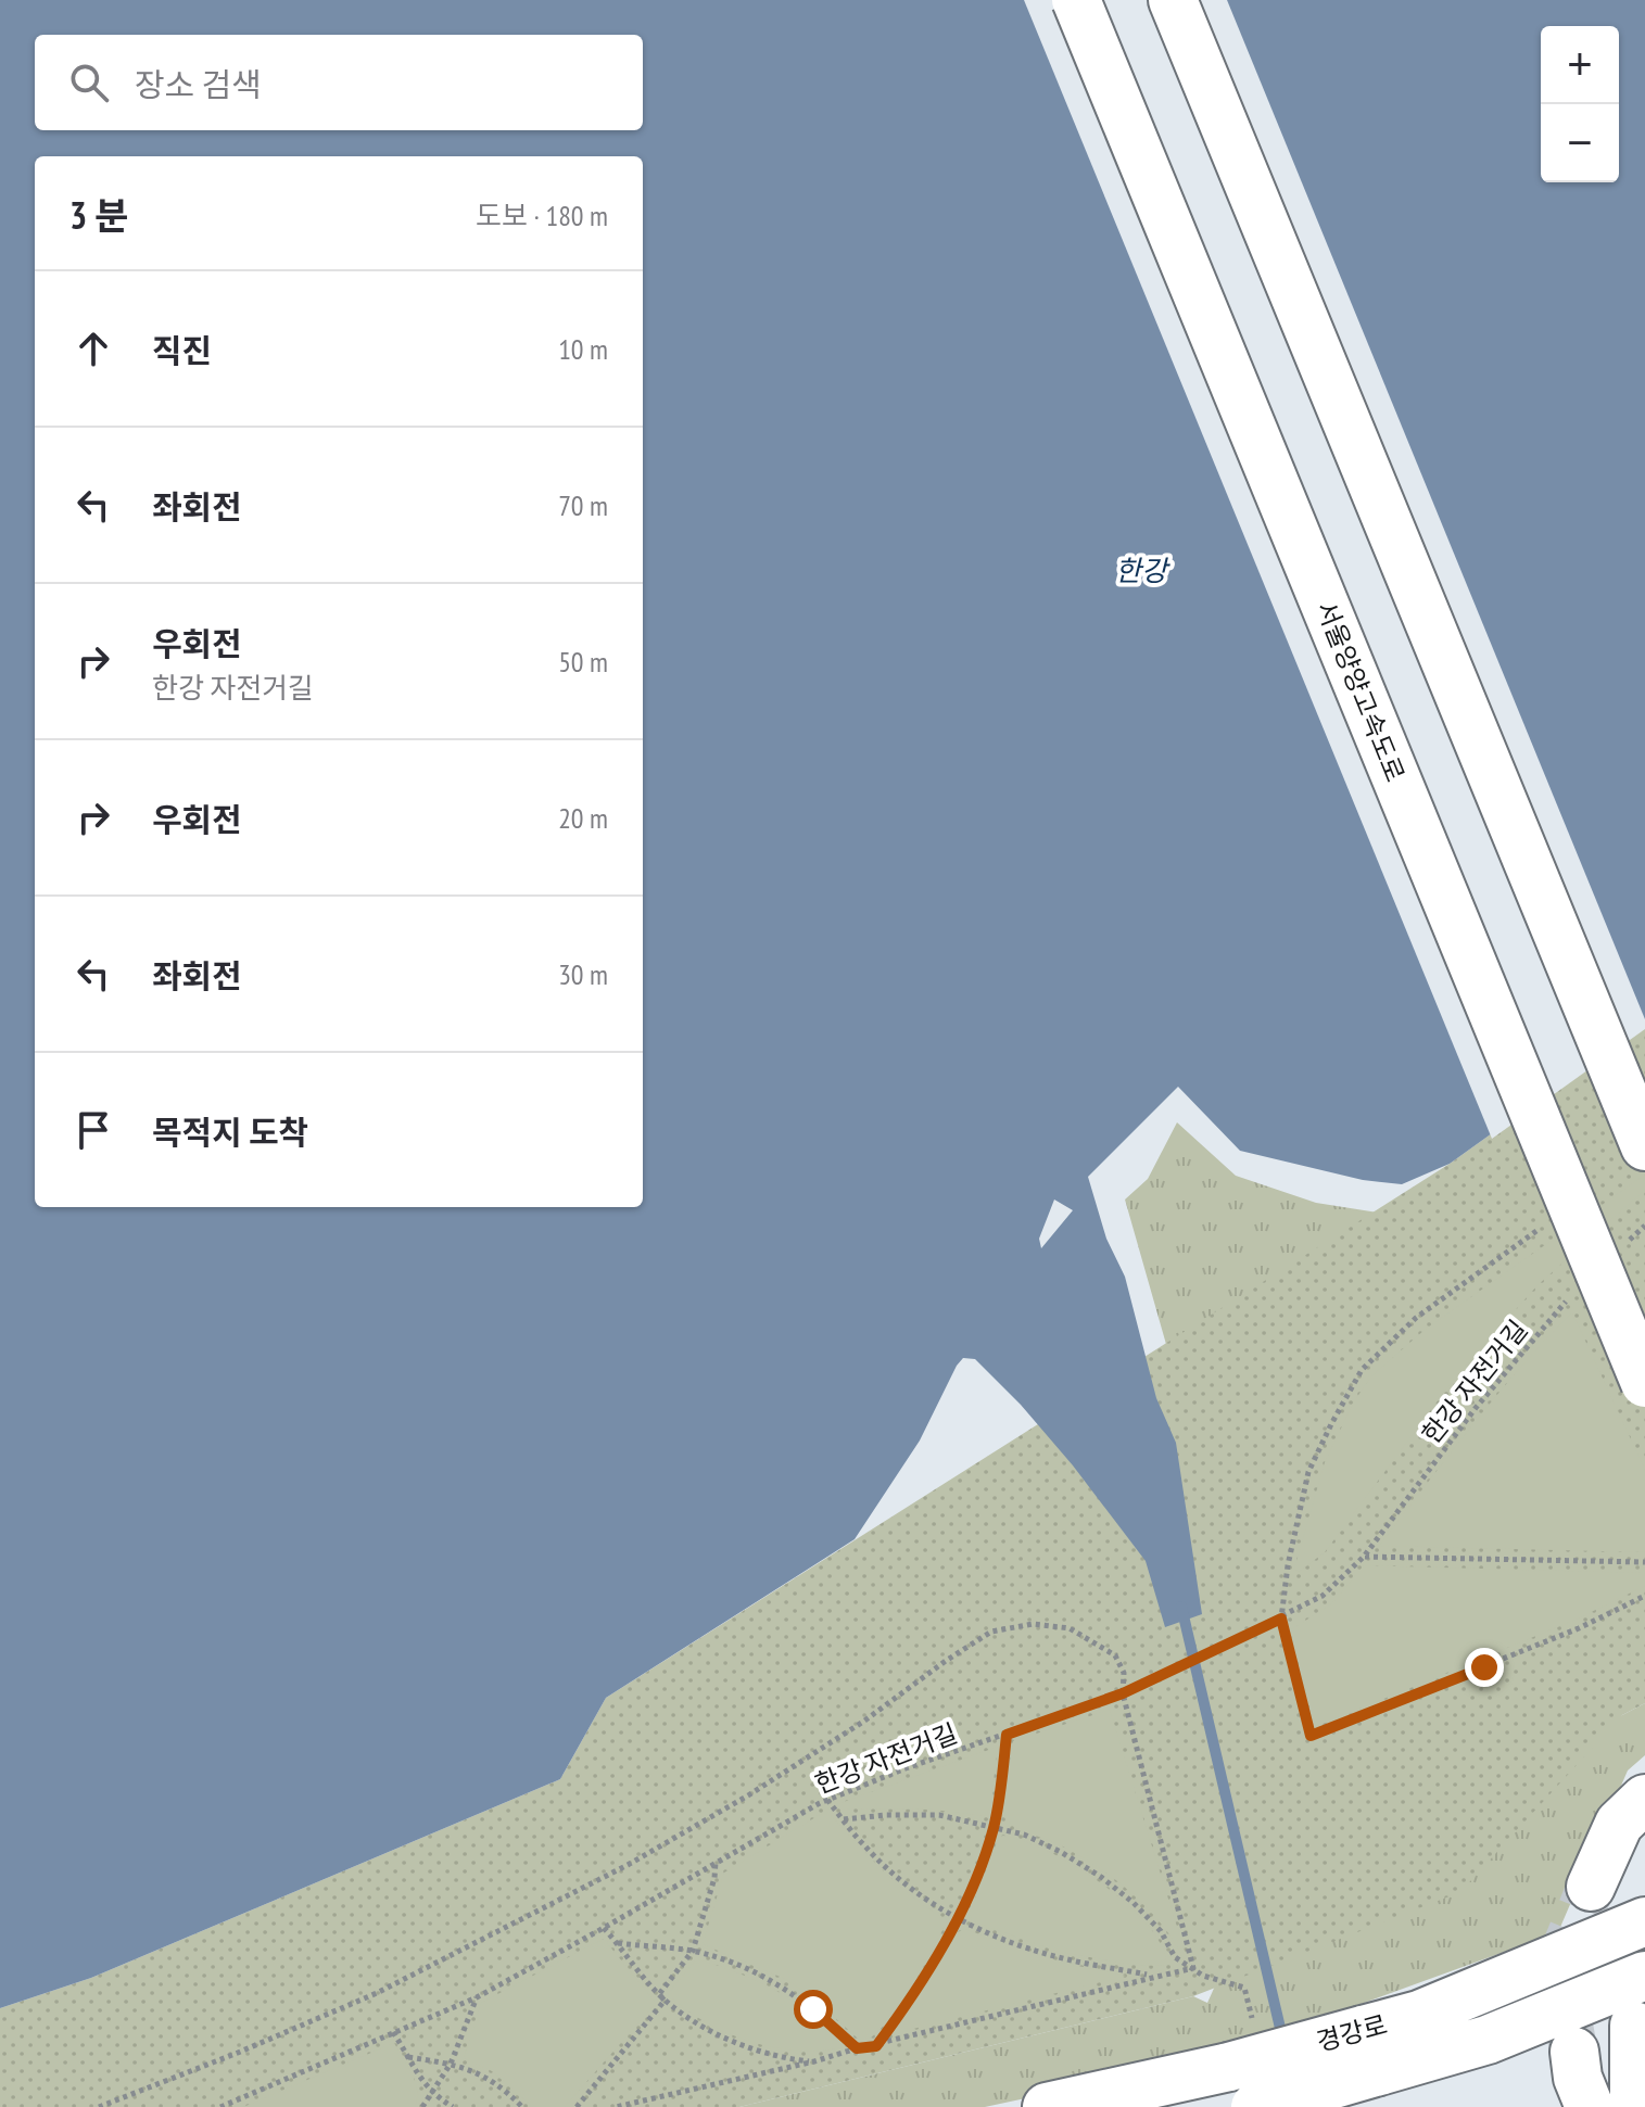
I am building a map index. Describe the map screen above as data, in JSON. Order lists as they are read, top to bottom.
{
  "streets": {
    "main road": ["서울양양고속도로", "경강로"],
    "path": ["한강 자전거길"]
  },
  "water": ["한강"],
  "page": {
    "map_buttons": ["+", "−"],
    "search": "장소 검색",
    "heading": ["3 분", "도보 · 180 m"],
    "list": [
      ["직진", "10 m"],
      ["좌회전", "70 m"],
      ["우회전", "한강 자전거길", "50 m"],
      ["우회전", "20 m"],
      ["좌회전", "30 m"],
      "목적지 도착"
    ]
  }
}
